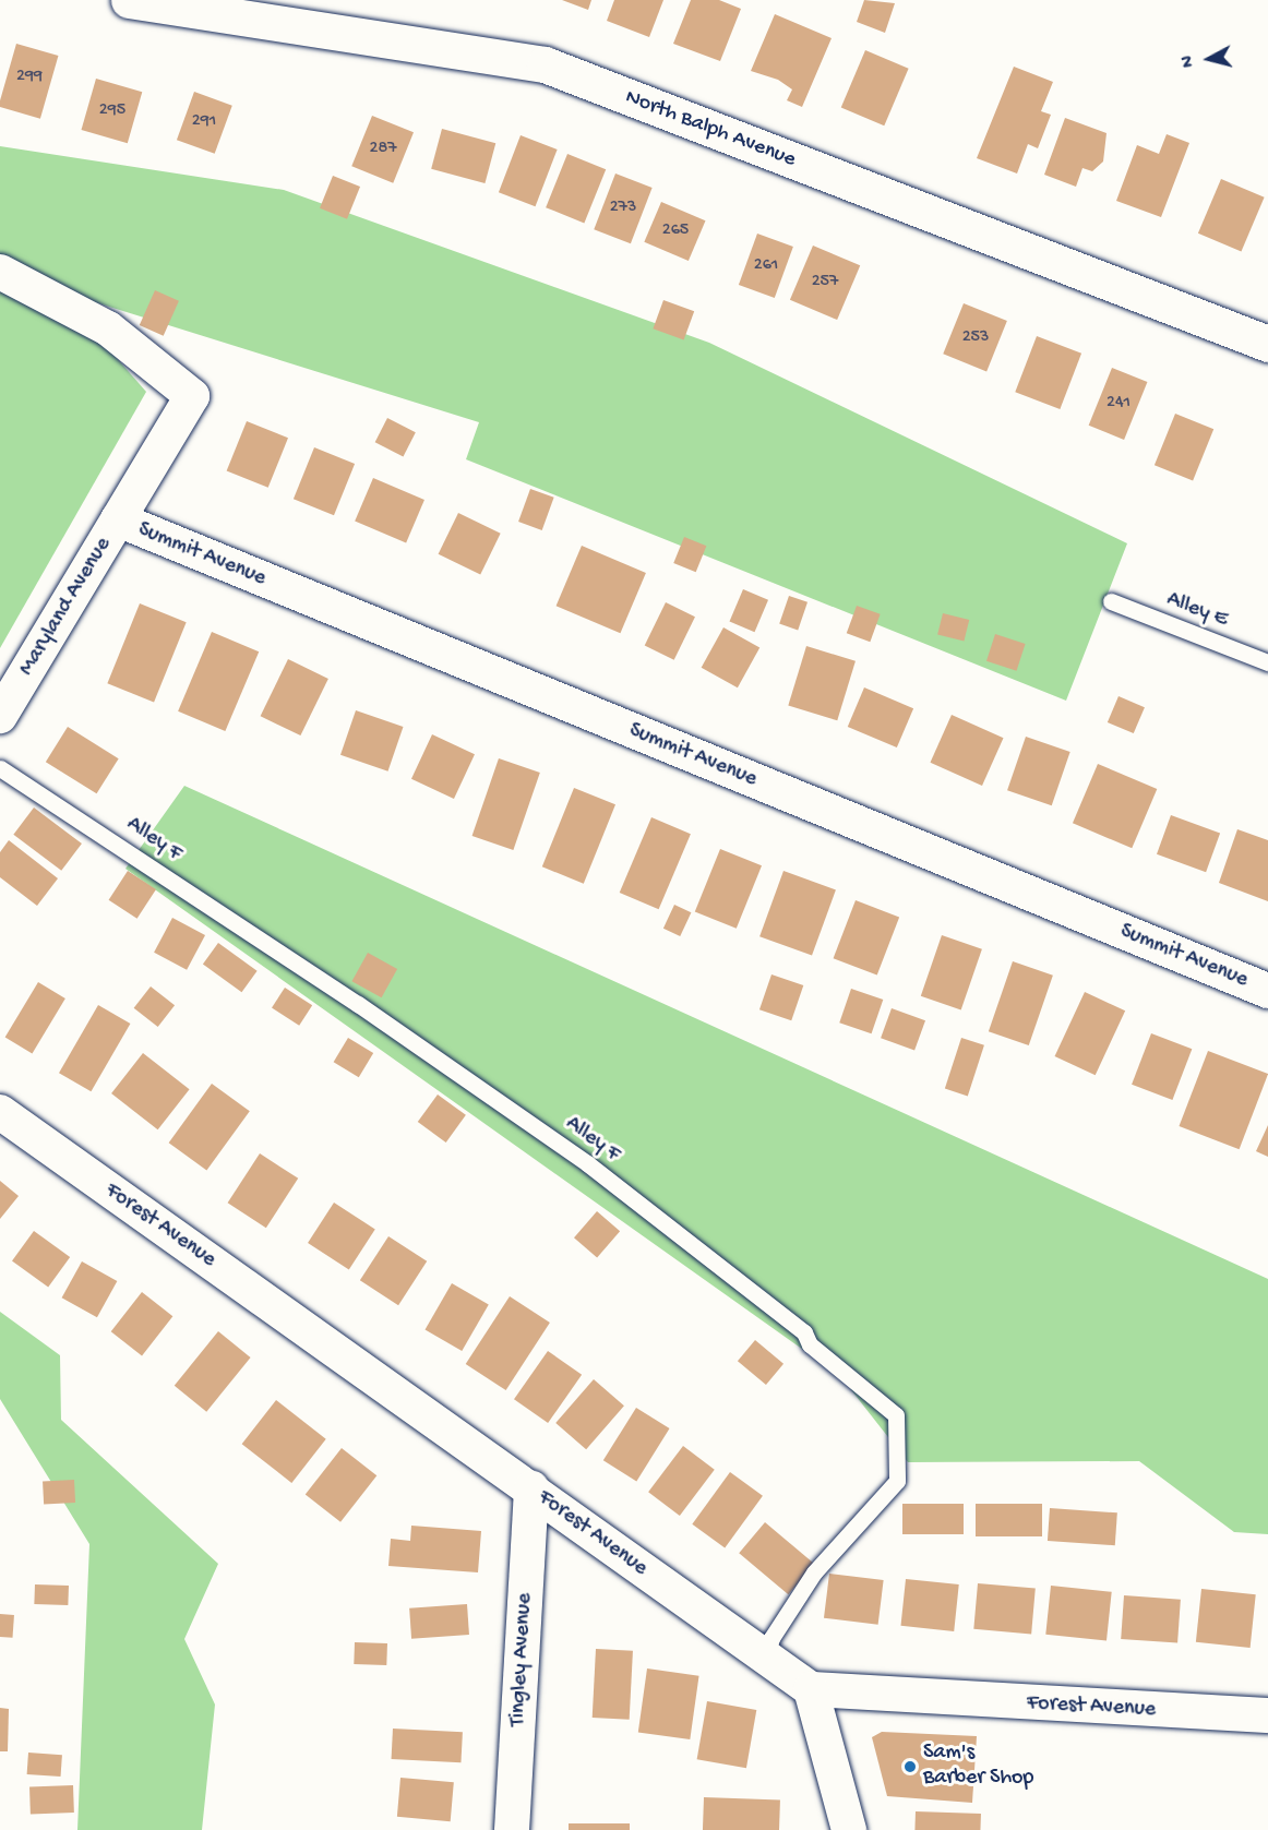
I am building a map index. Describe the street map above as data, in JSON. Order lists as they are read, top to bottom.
{
  "streets": {
    "street": [
      "North Balph Avenue",
      "Summit Avenue",
      "Maryland Avenue",
      "Forest Avenue",
      "Tingley Avenue"
    ],
    "lane": ["Alley E", "Alley F"]
  },
  "crossings": [
    ["Summit Avenue", "Maryland Avenue"],
    ["Alley F", "Forest Avenue"],
    ["Forest Avenue", "Tingley Avenue"]
  ],
  "places": ["Sam's Barber Shop"],
  "house_numbers": [
    "299",
    "295",
    "291",
    "287",
    "273",
    "265",
    "261",
    "257",
    "253",
    "241"
  ],
  "north": "left"
}
